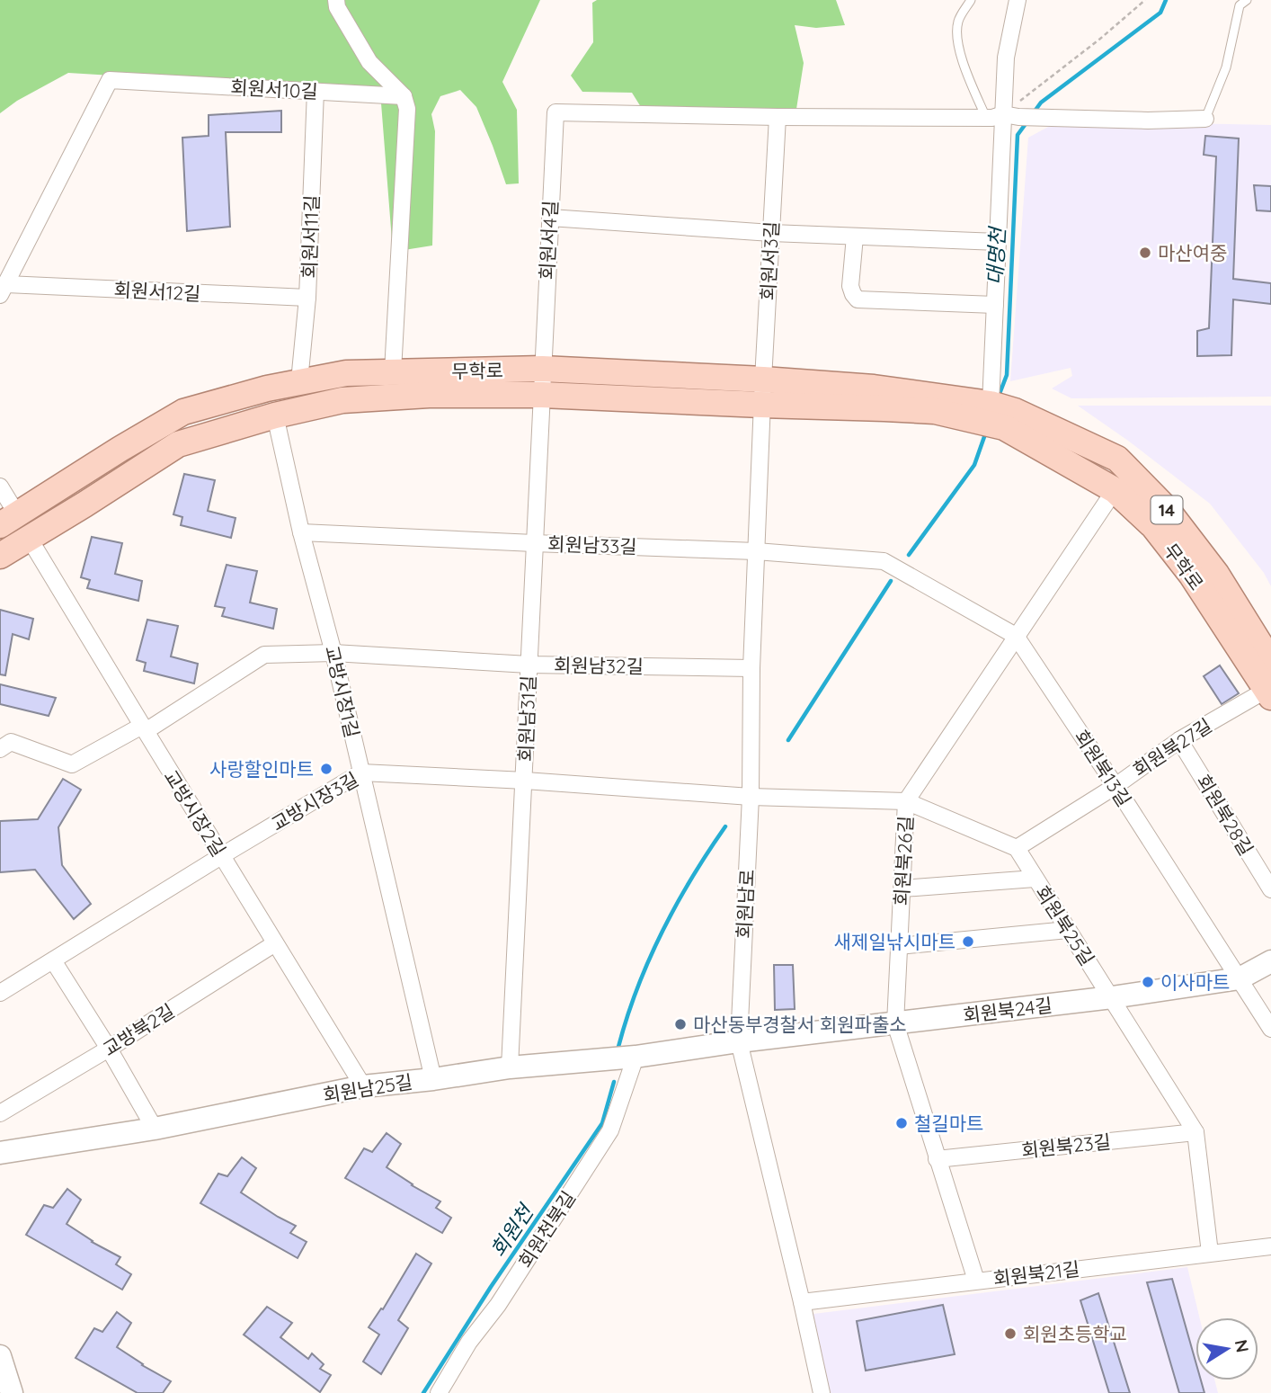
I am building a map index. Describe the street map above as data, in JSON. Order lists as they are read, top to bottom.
{
  "streets": {
    "main road": [
      "무학로",
      "14",
      "회원북24길",
      "회원남25길"
    ],
    "street": [
      "회원서10길",
      "회원서11길",
      "회원서4길",
      "회원서3길",
      "회원서12길",
      "회원남33길",
      "회원남32길",
      "교방시장1길",
      "회원남31길",
      "회원북27길",
      "회원북13길",
      "교방시장3길",
      "교방시장2길",
      "회원북28길",
      "회원북26길",
      "회원남로",
      "회원북25길",
      "교방북2길",
      "회원북23길",
      "회원천북길",
      "회원북21길"
    ]
  },
  "crossings": [
    ["회원서10길", "회원서11길"],
    ["회원서10길", "회원서12길"],
    ["회원서11길", "회원서12길"],
    ["회원서11길", "무학로"],
    ["회원서4길", "회원서3길"],
    ["회원서4길", "무학로"],
    ["회원서4길", "회원남31길"],
    ["회원서3길", "무학로"],
    ["회원서3길", "회원남로"],
    ["무학로", "교방시장1길"],
    ["무학로", "회원남31길"],
    ["무학로", "회원북27길"],
    ["무학로", "교방시장2길"],
    ["무학로", "회원북26길"],
    ["무학로", "회원남로"],
    ["회원남33길", "교방시장1길"],
    ["회원남33길", "회원남31길"],
    ["회원남33길", "회원북13길"],
    ["회원남33길", "회원남로"],
    ["회원남32길", "교방시장1길"],
    ["회원남32길", "회원남31길"],
    ["회원남32길", "교방시장2길"],
    ["회원남32길", "회원남로"],
    ["교방시장1길", "교방시장3길"],
    ["교방시장1길", "회원남25길"],
    ["회원남31길", "교방시장3길"],
    ["회원남31길", "회원남25길"],
    ["회원북27길", "회원북13길"],
    ["회원북27길", "회원북28길"],
    ["회원북27길", "회원북25길"],
    ["회원북13길", "회원북26길"],
    ["회원북13길", "회원북24길"],
    ["교방시장3길", "교방시장2길"],
    ["교방시장3길", "회원남로"],
    ["교방시장2길", "교방북2길"],
    ["교방시장2길", "회원남25길"],
    ["회원북26길", "회원북24길"],
    ["회원북26길", "회원북23길"],
    ["회원북26길", "회원북21길"],
    ["회원남로", "회원북24길"],
    ["회원남로", "회원남25길"],
    ["회원남로", "회원북21길"],
    ["회원북25길", "회원북24길"],
    ["회원북25길", "회원북23길"],
    ["회원북25길", "회원북21길"],
    ["회원북24길", "회원남25길"],
    ["회원남25길", "회원천북길"]
  ],
  "water": ["대명천", "회원천"],
  "places": [
    "마산여중",
    "사랑할인마트",
    "새제일낚시마트",
    "이사마트",
    "마산동부경찰서 회원파출소",
    "철길마트",
    "회원초등학교"
  ],
  "north": "right"
}
